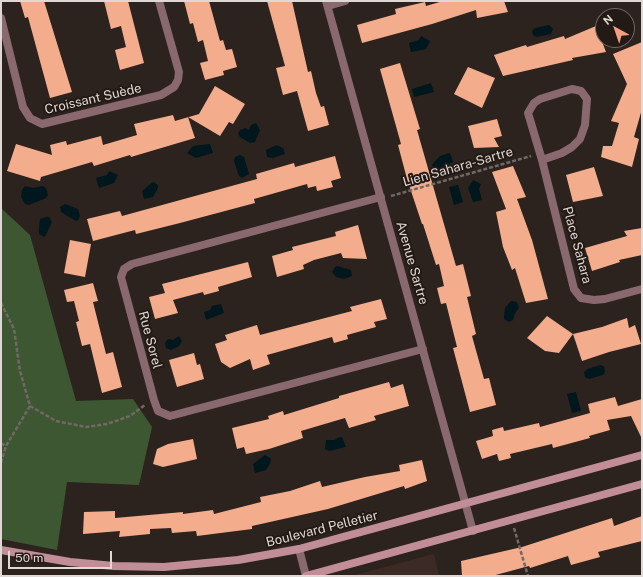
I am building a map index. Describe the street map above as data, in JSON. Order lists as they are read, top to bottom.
{
  "streets": {
    "street": [
      "Croissant Suède",
      "Place Sahara",
      "Avenue Sartre",
      "Rue Sorel",
      "Boulevard Pelletier"
    ],
    "path": ["Lien Sahara-Sartre"]
  },
  "crossings": [
    ["Lien Sahara-Sartre", "Place Sahara"],
    ["Lien Sahara-Sartre", "Avenue Sartre"],
    ["Lien Sahara-Sartre", "Rue Sorel"],
    ["Avenue Sartre", "Rue Sorel"],
    ["Avenue Sartre", "Boulevard Pelletier"]
  ],
  "scale_bar": "50 m",
  "north": "top left"
}
